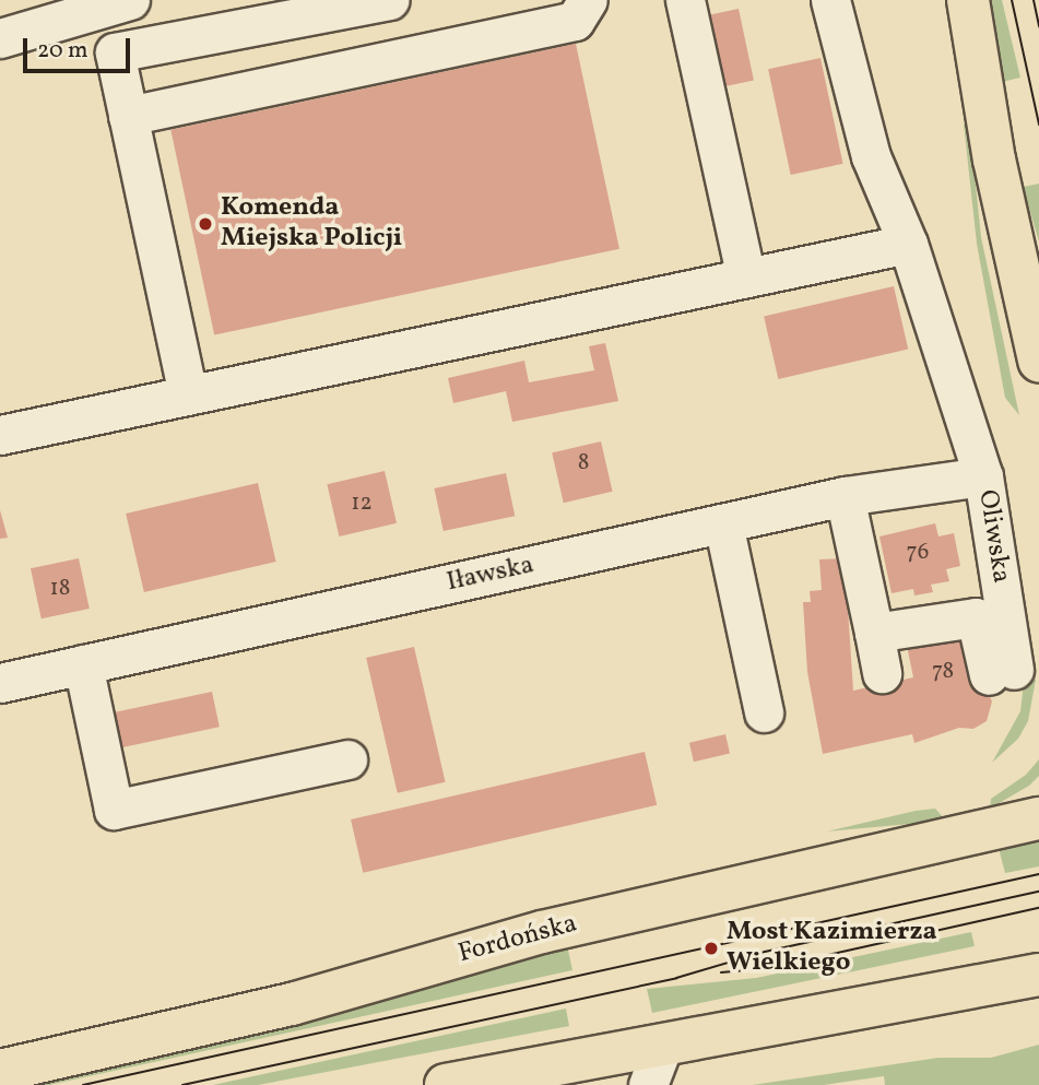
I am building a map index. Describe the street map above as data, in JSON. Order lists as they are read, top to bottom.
{
  "streets": {
    "main road": ["Fordońska"],
    "street": ["Oliwska", "Iławska"]
  },
  "crossings": [
    ["Oliwska", "Iławska"]
  ],
  "places": ["Komenda Miejska Policji", "Most Kazimierza Wielkiego"],
  "house_numbers": [
    "8",
    "12",
    "76",
    "18",
    "78"
  ],
  "scale_bar": "20 m"
}
